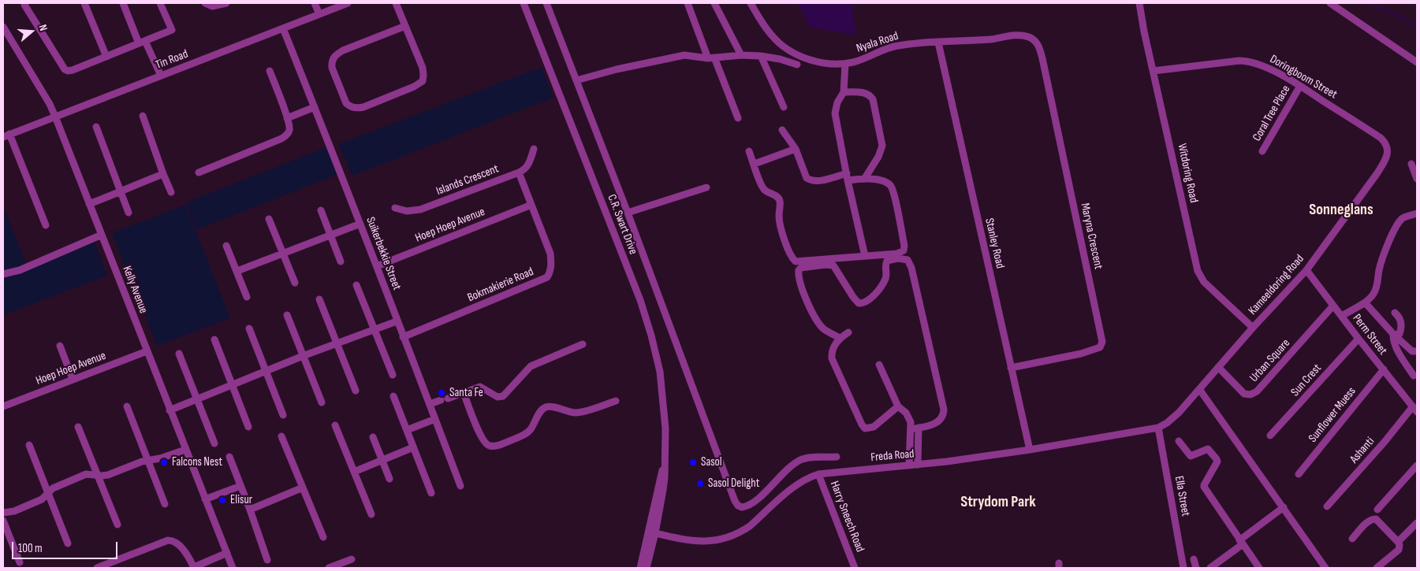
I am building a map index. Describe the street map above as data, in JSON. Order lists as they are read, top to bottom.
{
  "streets": {
    "street": [
      "Nyala Road",
      "Tin Road",
      "Doringboom Street",
      "Coral Tree Place",
      "Witdoring Road",
      "Islands Crescent",
      "C.R. Swart Drive",
      "Hoep Hoep Avenue",
      "Maryna Crescent",
      "Stanley Road",
      "Suikerbekkie Street",
      "Bokmakierie Road",
      "Kameeldoring Road",
      "Kelly Avenue",
      "Perm Street",
      "Urban Square",
      "Sun Crest",
      "Sunflower Muess",
      "Ashanti",
      "Freda Road",
      "Ella Street",
      "Harry Sneech Road"
    ]
  },
  "crossings": [
    ["Nyala Road", "Maryna Crescent"],
    ["Nyala Road", "Stanley Road"],
    ["Tin Road", "Suikerbekkie Street"],
    ["Tin Road", "Kelly Avenue"],
    ["Doringboom Street", "Coral Tree Place"],
    ["Doringboom Street", "Witdoring Road"],
    ["Doringboom Street", "Kameeldoring Road"],
    ["Witdoring Road", "Kameeldoring Road"],
    ["Islands Crescent", "Bokmakierie Road"],
    ["C.R. Swart Drive", "Freda Road"],
    ["Hoep Hoep Avenue", "Suikerbekkie Street"],
    ["Hoep Hoep Avenue", "Bokmakierie Road"],
    ["Hoep Hoep Avenue", "Kelly Avenue"],
    ["Maryna Crescent", "Stanley Road"],
    ["Stanley Road", "Freda Road"],
    ["Suikerbekkie Street", "Bokmakierie Road"],
    ["Kameeldoring Road", "Perm Street"],
    ["Kameeldoring Road", "Urban Square"],
    ["Kameeldoring Road", "Freda Road"],
    ["Kameeldoring Road", "Ella Street"],
    ["Perm Street", "Urban Square"],
    ["Perm Street", "Sun Crest"],
    ["Perm Street", "Sunflower Muess"],
    ["Perm Street", "Ashanti"],
    ["Freda Road", "Ella Street"],
    ["Freda Road", "Harry Sneech Road"]
  ],
  "districts": ["Sonneglans", "Strydom Park"],
  "places": [
    "Santa Fe",
    "Falcons Nest",
    "Sasol",
    "Sasol Delight",
    "Elisur"
  ],
  "scale_bar": "100 m",
  "north": "right"
}
